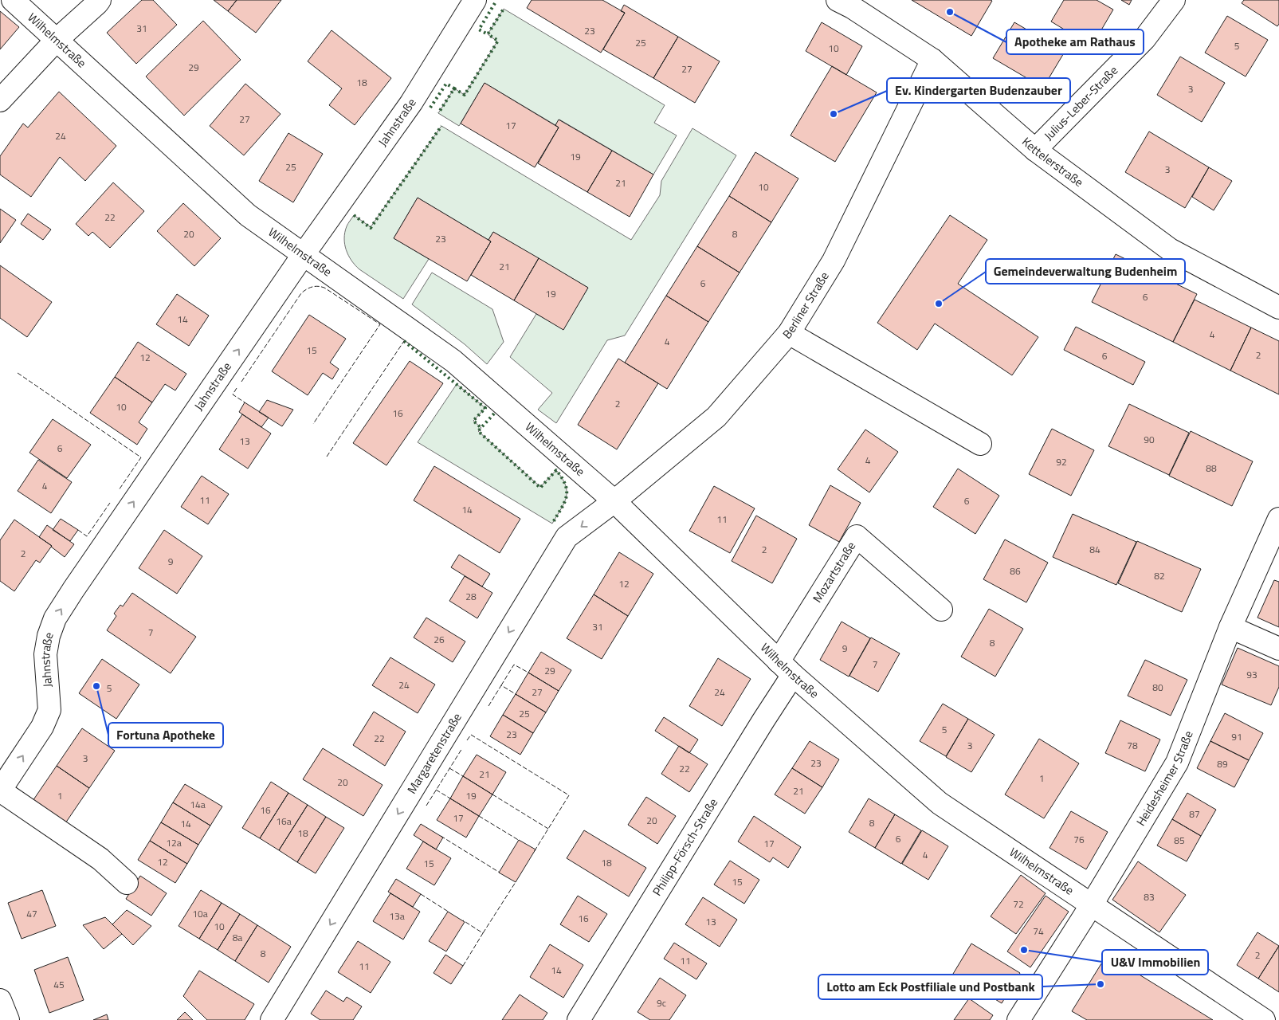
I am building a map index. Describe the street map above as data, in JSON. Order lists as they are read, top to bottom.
{
  "streets": {
    "street": [
      "Wilhelmstraße",
      "Julius-Leber-Straße",
      "Jahnstraße",
      "Kettelerstraße",
      "Berliner Straße",
      "Mozartstraße",
      "Margaretenstraße",
      "Heidesheimer Straße",
      "Philipp-Försch-Straße"
    ]
  },
  "crossings": [
    ["Wilhelmstraße", "Jahnstraße"],
    ["Wilhelmstraße", "Berliner Straße"],
    ["Wilhelmstraße", "Mozartstraße"],
    ["Wilhelmstraße", "Margaretenstraße"],
    ["Wilhelmstraße", "Heidesheimer Straße"],
    ["Wilhelmstraße", "Philipp-Försch-Straße"],
    ["Julius-Leber-Straße", "Kettelerstraße"],
    ["Kettelerstraße", "Berliner Straße"],
    ["Berliner Straße", "Margaretenstraße"],
    ["Mozartstraße", "Philipp-Försch-Straße"]
  ],
  "one_way": ["Jahnstraße", "Margaretenstraße"],
  "places": [
    "Apotheke am Rathaus",
    "Ev. Kindergarten Budenzauber",
    "Gemeindeverwaltung Budenheim",
    "Fortuna Apotheke",
    "U&V Immobilien",
    "Lotto am Eck Postfiliale und Postbank"
  ],
  "house_numbers": [
    "31",
    "23",
    "25",
    "5",
    "10",
    "29",
    "27",
    "18",
    "3",
    "27",
    "17",
    "24",
    "19",
    "25",
    "3",
    "21",
    "10",
    "22",
    "20",
    "8",
    "23",
    "21",
    "6",
    "19",
    "6",
    "14",
    "4",
    "4",
    "15",
    "2",
    "6",
    "12",
    "2",
    "10",
    "16",
    "90",
    "13",
    "6",
    "4",
    "92",
    "88",
    "4",
    "11",
    "6",
    "14",
    "11",
    "2",
    "84",
    "2",
    "9",
    "86",
    "82",
    "12",
    "28",
    "31",
    "7",
    "26",
    "8",
    "9",
    "7",
    "29",
    "93",
    "24",
    "80",
    "5",
    "27",
    "24",
    "25",
    "5",
    "23",
    "91",
    "22",
    "3",
    "78",
    "3",
    "23",
    "89",
    "22",
    "21",
    "1",
    "20",
    "21",
    "1",
    "19",
    "14a",
    "16",
    "87",
    "17",
    "20",
    "16a",
    "8",
    "14",
    "18",
    "6",
    "76",
    "85",
    "12a",
    "17",
    "4",
    "12",
    "18",
    "15",
    "15",
    "83",
    "72",
    "47",
    "10a",
    "13a",
    "16",
    "13",
    "10",
    "74",
    "8a",
    "8",
    "2",
    "11",
    "11",
    "14",
    "45",
    "9c"
  ]
}
